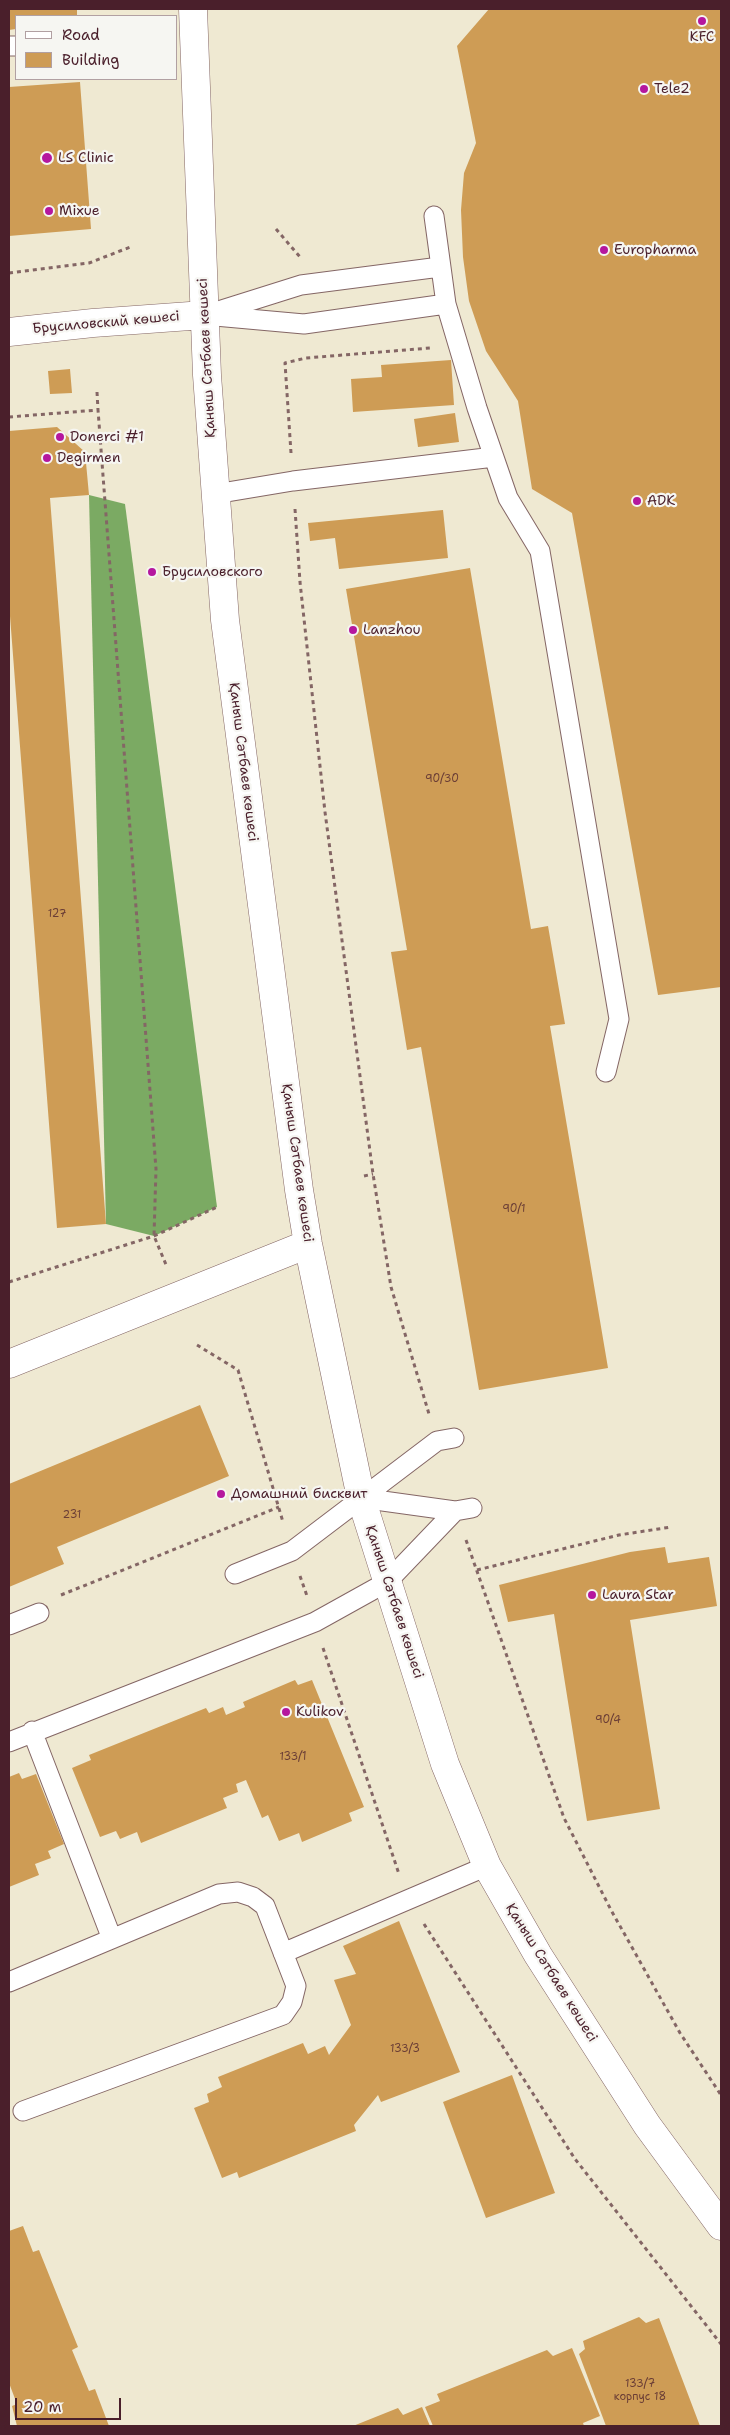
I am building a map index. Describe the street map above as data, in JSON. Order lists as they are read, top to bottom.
{
  "streets": {
    "main road": ["Брусиловский көшесі", "Қаныш Сәтбаев көшесі"]
  },
  "crossings": [
    ["Брусиловский көшесі", "Қаныш Сәтбаев көшесі"]
  ],
  "places": [
    "KFC",
    "Tele2",
    "LS Clinic",
    "Mixue",
    "Europharma",
    "Donerci #1",
    "Degirmen",
    "ADK",
    "Брусиловского",
    "Lanzhou",
    "Домашний бисквит",
    "Laura Star",
    "Kulikov"
  ],
  "house_numbers": [
    "90/30",
    "127",
    "90/1",
    "231",
    "90/4",
    "133/1",
    "133/3",
    "133/7 корпус 18"
  ],
  "legend": ["Road", "Building"],
  "scale_bar": "20 m"
}
